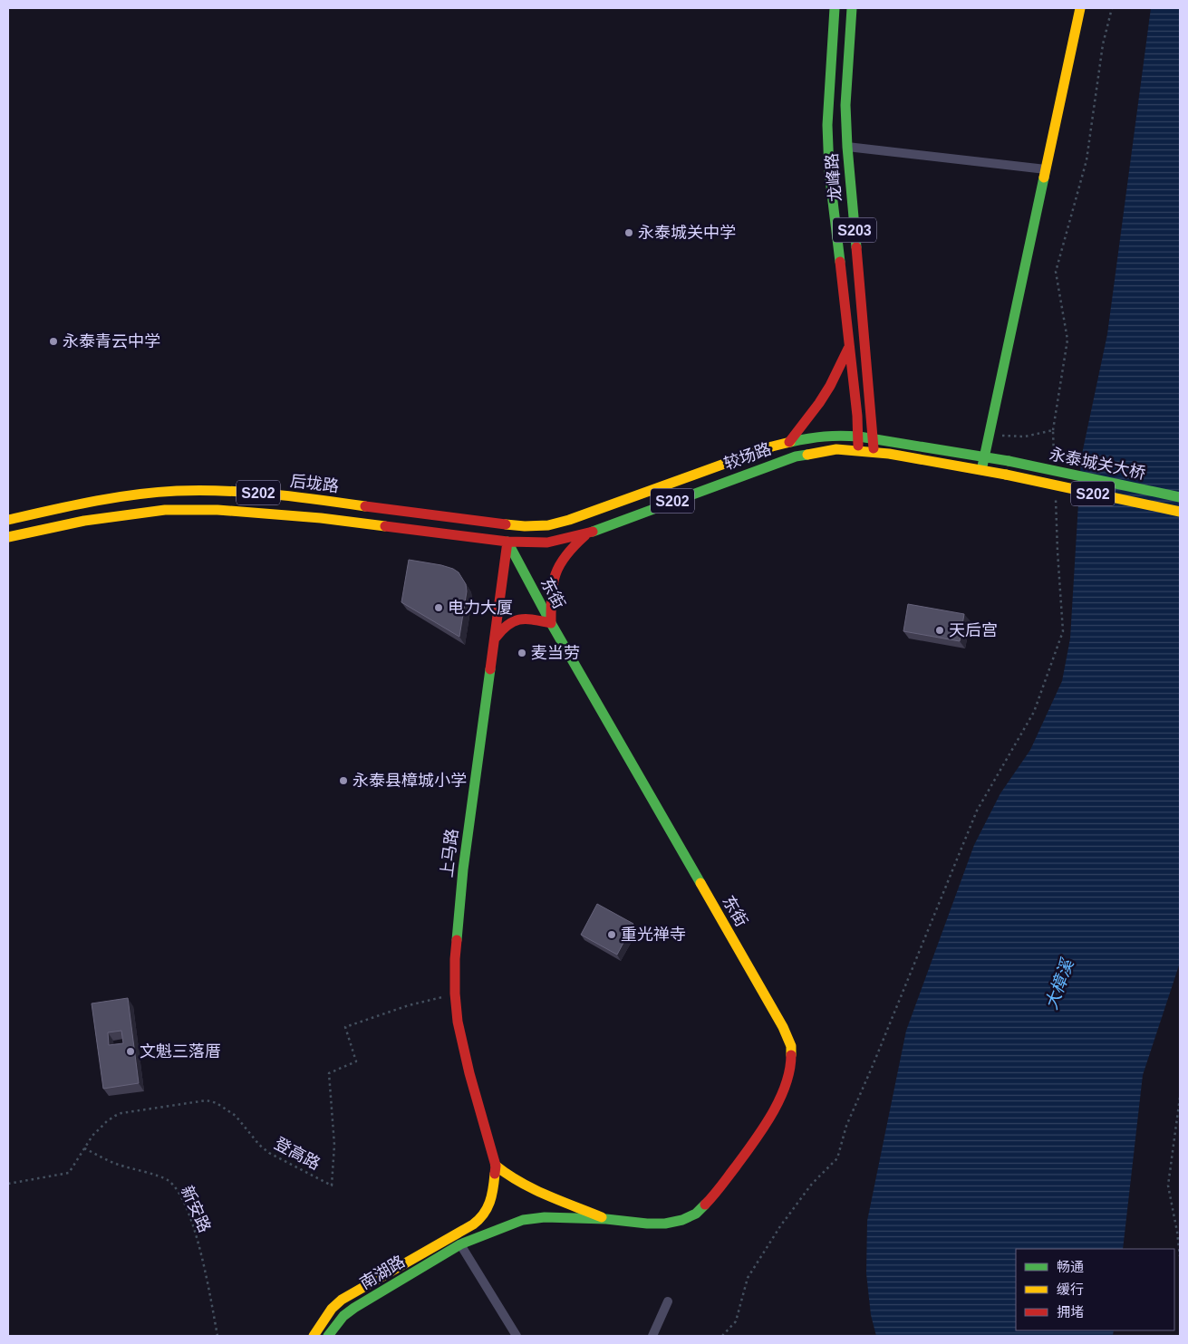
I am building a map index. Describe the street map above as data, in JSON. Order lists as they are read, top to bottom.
{
  "streets": {
    "main road": [
      "龙峰路",
      "S203",
      "较场路",
      "永泰城关大桥",
      "后垅路",
      "S202",
      "东街",
      "上马路",
      "南湖路"
    ],
    "path": ["登高路", "新安路"]
  },
  "crossings": [
    ["龙峰路", "较场路"],
    ["较场路", "永泰城关大桥"],
    ["较场路", "后垅路"],
    ["较场路", "东街"],
    ["较场路", "上马路"],
    ["后垅路", "东街"],
    ["后垅路", "上马路"],
    ["东街", "上马路"],
    ["东街", "南湖路"],
    ["上马路", "登高路"],
    ["登高路", "新安路"]
  ],
  "water": ["大樟溪"],
  "places": [
    "永泰城关中学",
    "永泰青云中学",
    "电力大厦",
    "天后宫",
    "麦当劳",
    "永泰县樟城小学",
    "重光禅寺",
    "文魁三落厝"
  ],
  "legend": ["畅通", "缓行", "拥堵"]
}
